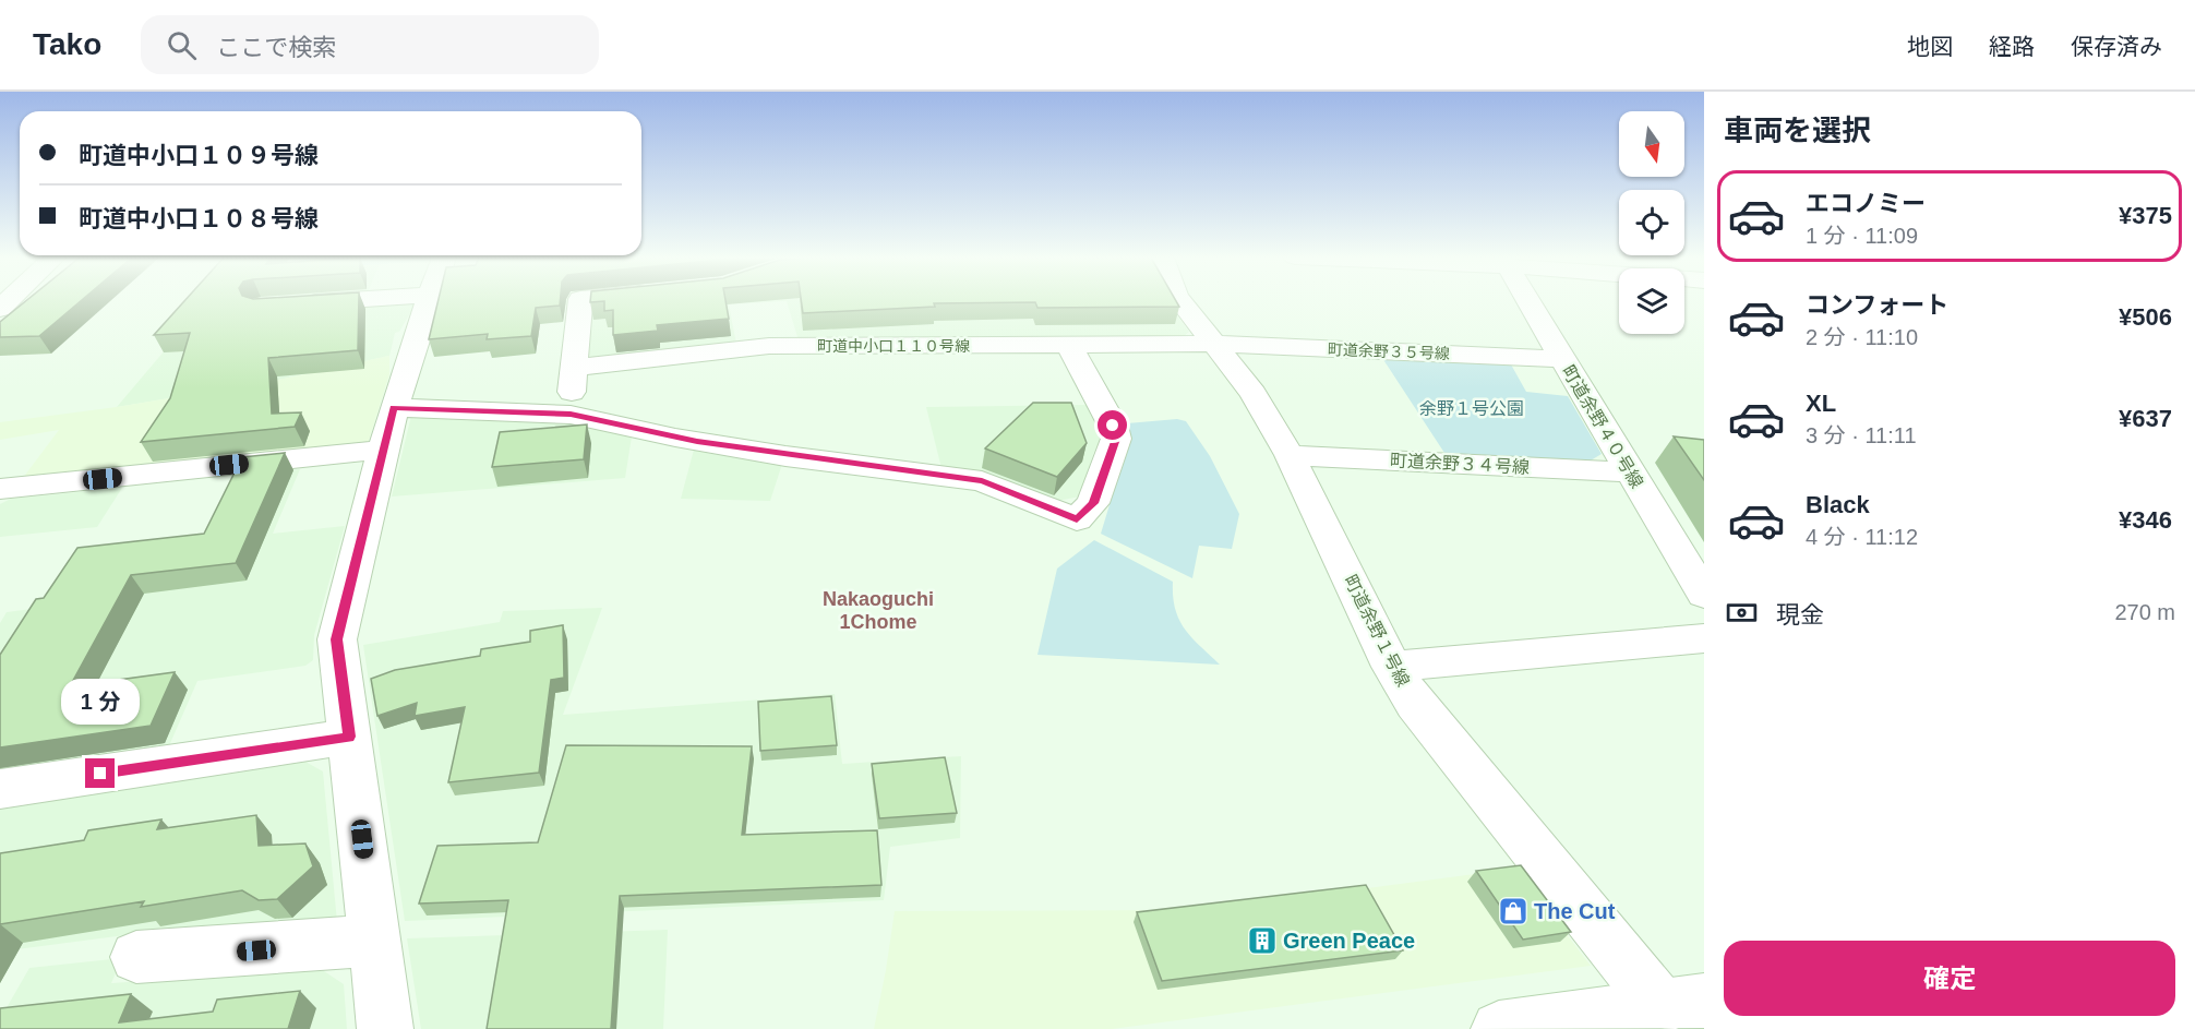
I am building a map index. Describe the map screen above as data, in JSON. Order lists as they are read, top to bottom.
{
  "streets": {
    "street": [
      "町道中小口１１０号線",
      "町道余野３５号線",
      "町道余野４０号線",
      "町道余野３４号線",
      "町道余野１号線"
    ]
  },
  "crossings": [
    ["町道中小口１１０号線", "町道余野３５号線"],
    ["町道中小口１１０号線", "町道余野１号線"],
    ["町道余野３５号線", "町道余野４０号線"],
    ["町道余野３５号線", "町道余野１号線"],
    ["町道余野４０号線", "町道余野３４号線"],
    ["町道余野３４号線", "町道余野１号線"]
  ],
  "districts": ["Nakaoguchi 1Chome"],
  "parks": ["余野１号公園"],
  "places": {
    "shop": ["The Cut"],
    "building": ["Green Peace"]
  },
  "north": "bottom",
  "page": {
    "header": "Tako",
    "search": "ここで検索",
    "nav": ["地図", "経路", "保存済み"],
    "heading": "車両を選択",
    "banner": ["町道中小口１０９号線", "町道中小口１０８号線"],
    "list": [
      {
        "name": "エコノミー",
        "note": "1 分 · 11:09",
        "value": "¥375"
      },
      {
        "name": "コンフォート",
        "note": "2 分 · 11:10",
        "value": "¥506"
      },
      {
        "name": "XL",
        "note": "3 分 · 11:11",
        "value": "¥637"
      },
      {
        "name": "Black",
        "note": "4 分 · 11:12",
        "value": "¥346"
      }
    ],
    "pay": ["現金", "270 m"],
    "bubble": "1 分",
    "buttons": "確定"
  }
}
